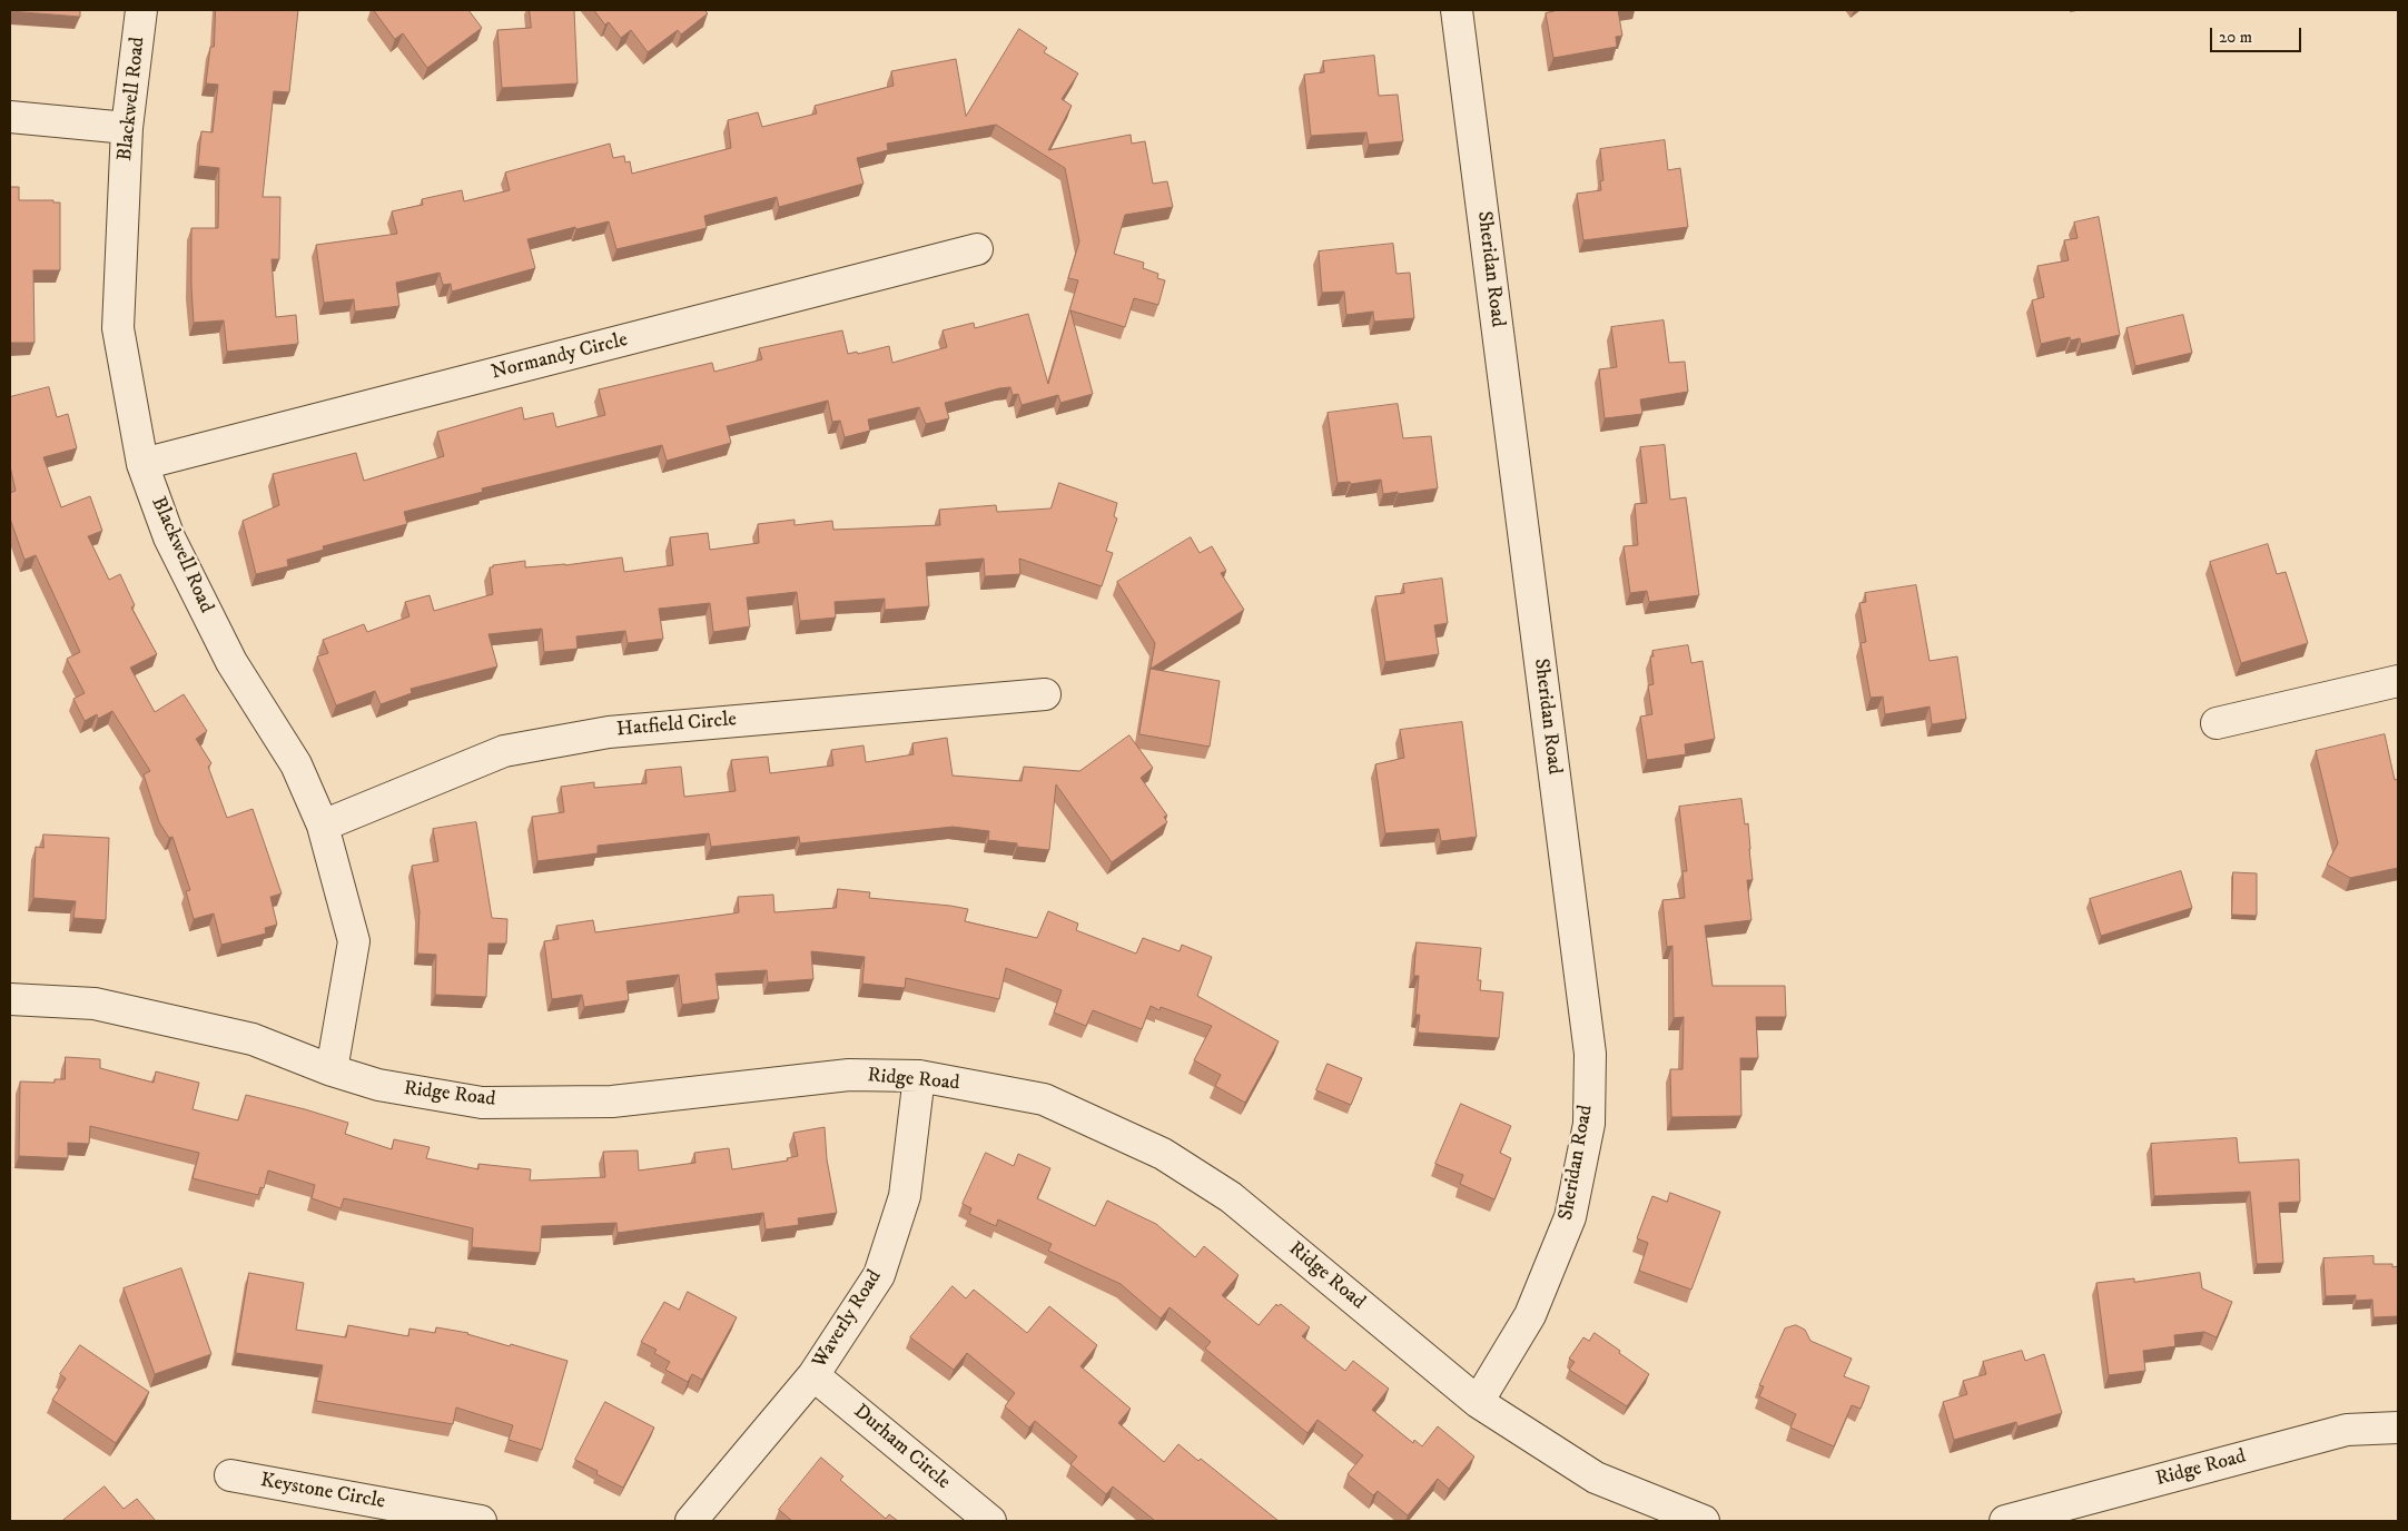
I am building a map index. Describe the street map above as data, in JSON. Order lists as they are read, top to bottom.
{
  "streets": {
    "street": [
      "Blackwell Road",
      "Sheridan Road",
      "Normandy Circle",
      "Hatfield Circle",
      "Ridge Road",
      "Waverly Road",
      "Durham Circle",
      "Keystone Circle"
    ]
  },
  "crossings": [
    ["Blackwell Road", "Normandy Circle"],
    ["Blackwell Road", "Hatfield Circle"],
    ["Blackwell Road", "Ridge Road"],
    ["Sheridan Road", "Ridge Road"],
    ["Ridge Road", "Waverly Road"],
    ["Waverly Road", "Durham Circle"]
  ],
  "scale_bar": "20 m"
}
